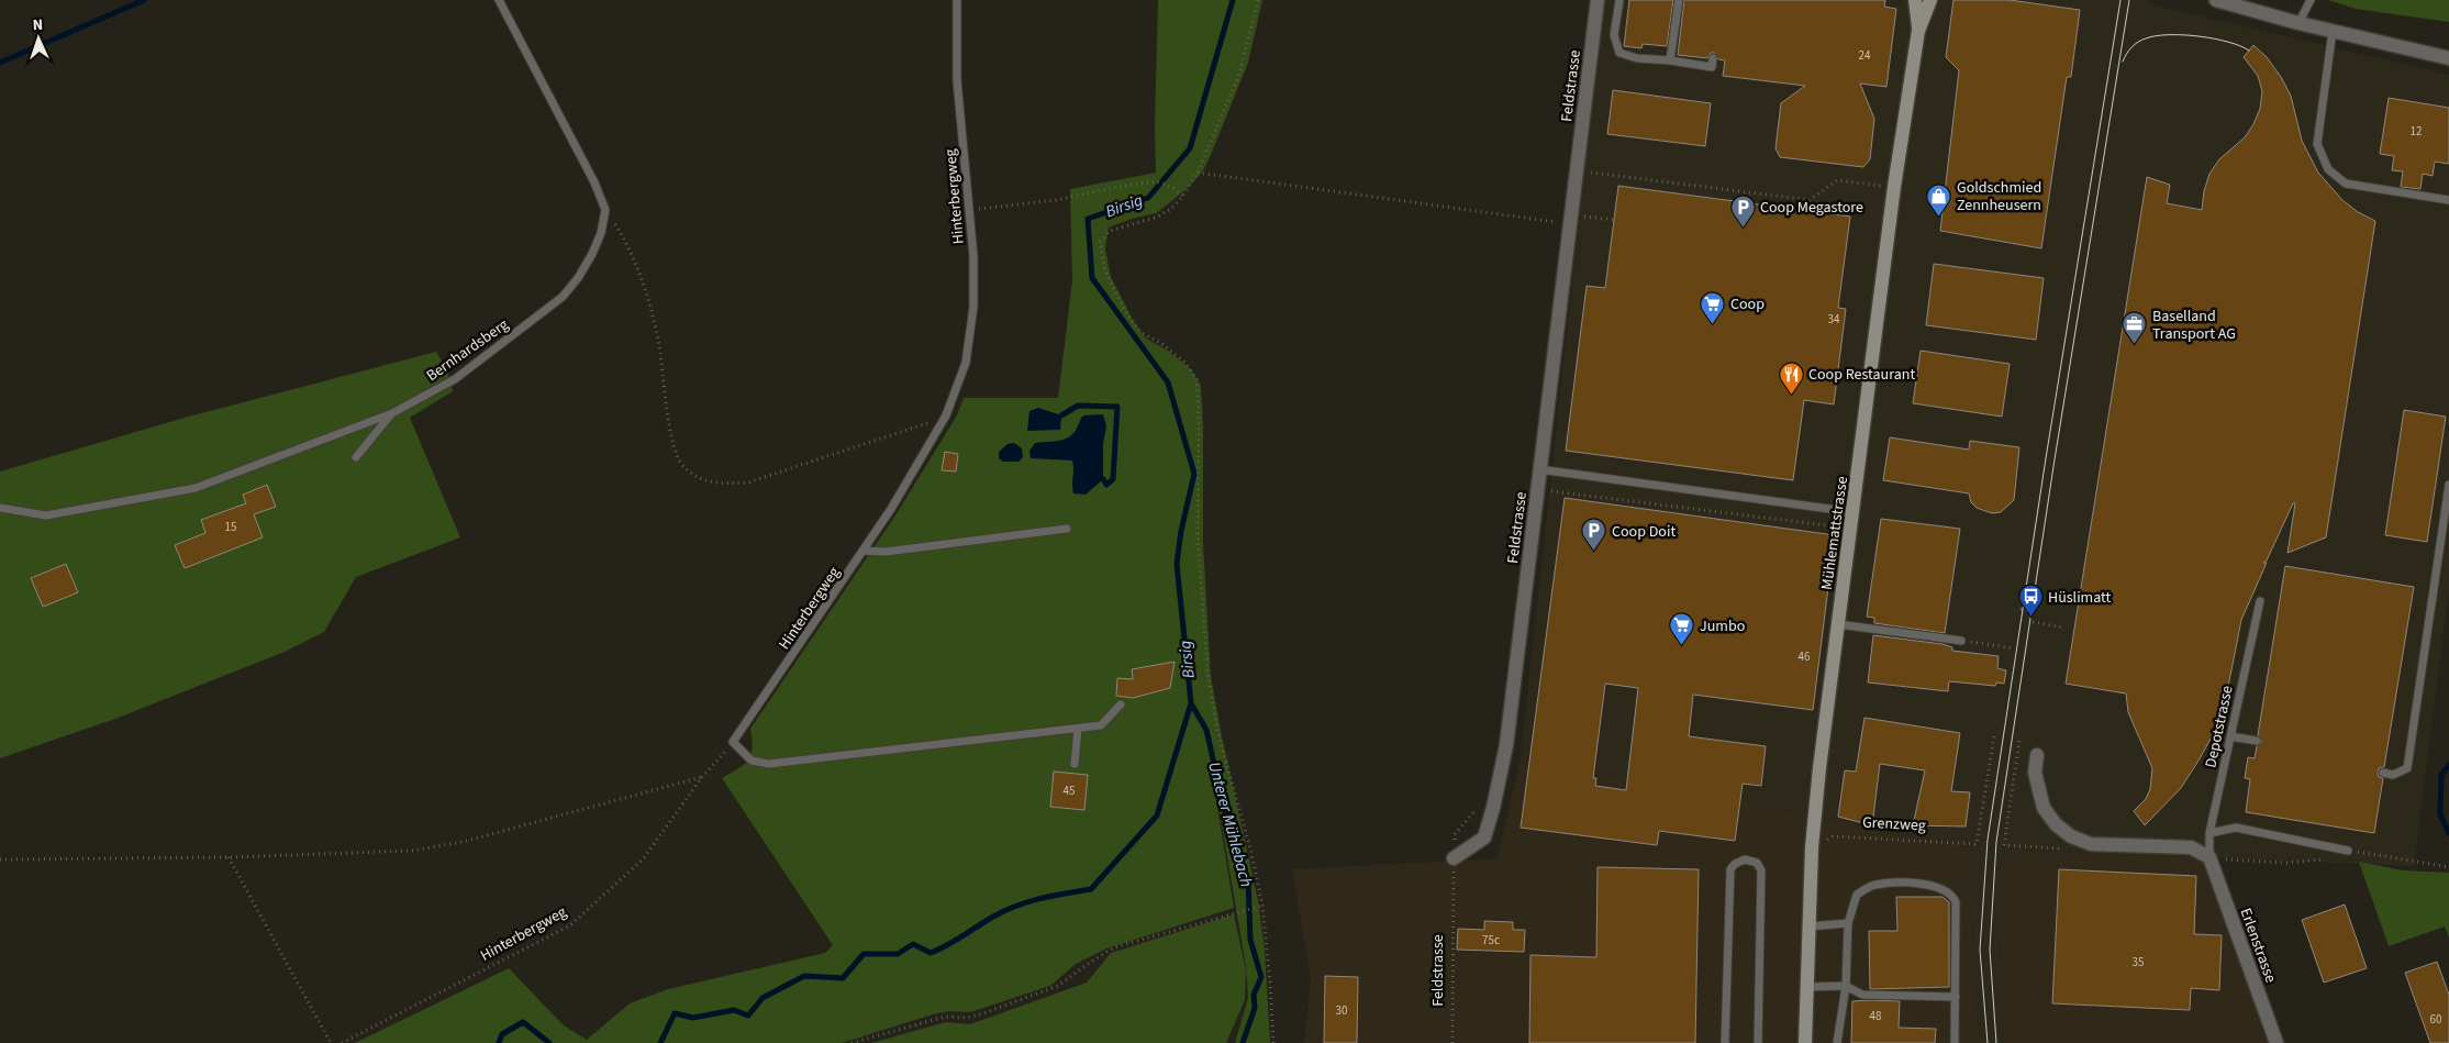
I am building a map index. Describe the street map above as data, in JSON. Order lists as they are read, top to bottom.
{
  "streets": {
    "main road": ["Mühlemattstrasse"],
    "street": ["Feldstrasse", "Erlenstrasse"],
    "lane": ["Hinterbergweg", "Bernhardsberg", "Depotstrasse"],
    "path": ["Grenzweg"]
  },
  "crossings": [
    ["Mühlemattstrasse", "Grenzweg"],
    ["Depotstrasse", "Erlenstrasse"]
  ],
  "water": ["Birsig", "Unterer Mühlebach"],
  "places": {
    "shop": ["Goldschmied Zennheusern"],
    "parking": ["Coop Megastore", "Coop Doit"],
    "supermarket": ["Coop", "Jumbo"],
    "office": ["Baselland Transport AG"],
    "restaurant": ["Coop Restaurant"],
    "bus stop": ["Hüslimatt"]
  },
  "house_numbers": [
    "24",
    "12",
    "34",
    "15",
    "46",
    "45",
    "75c",
    "35",
    "30",
    "48",
    "60"
  ],
  "north": "top"
}
